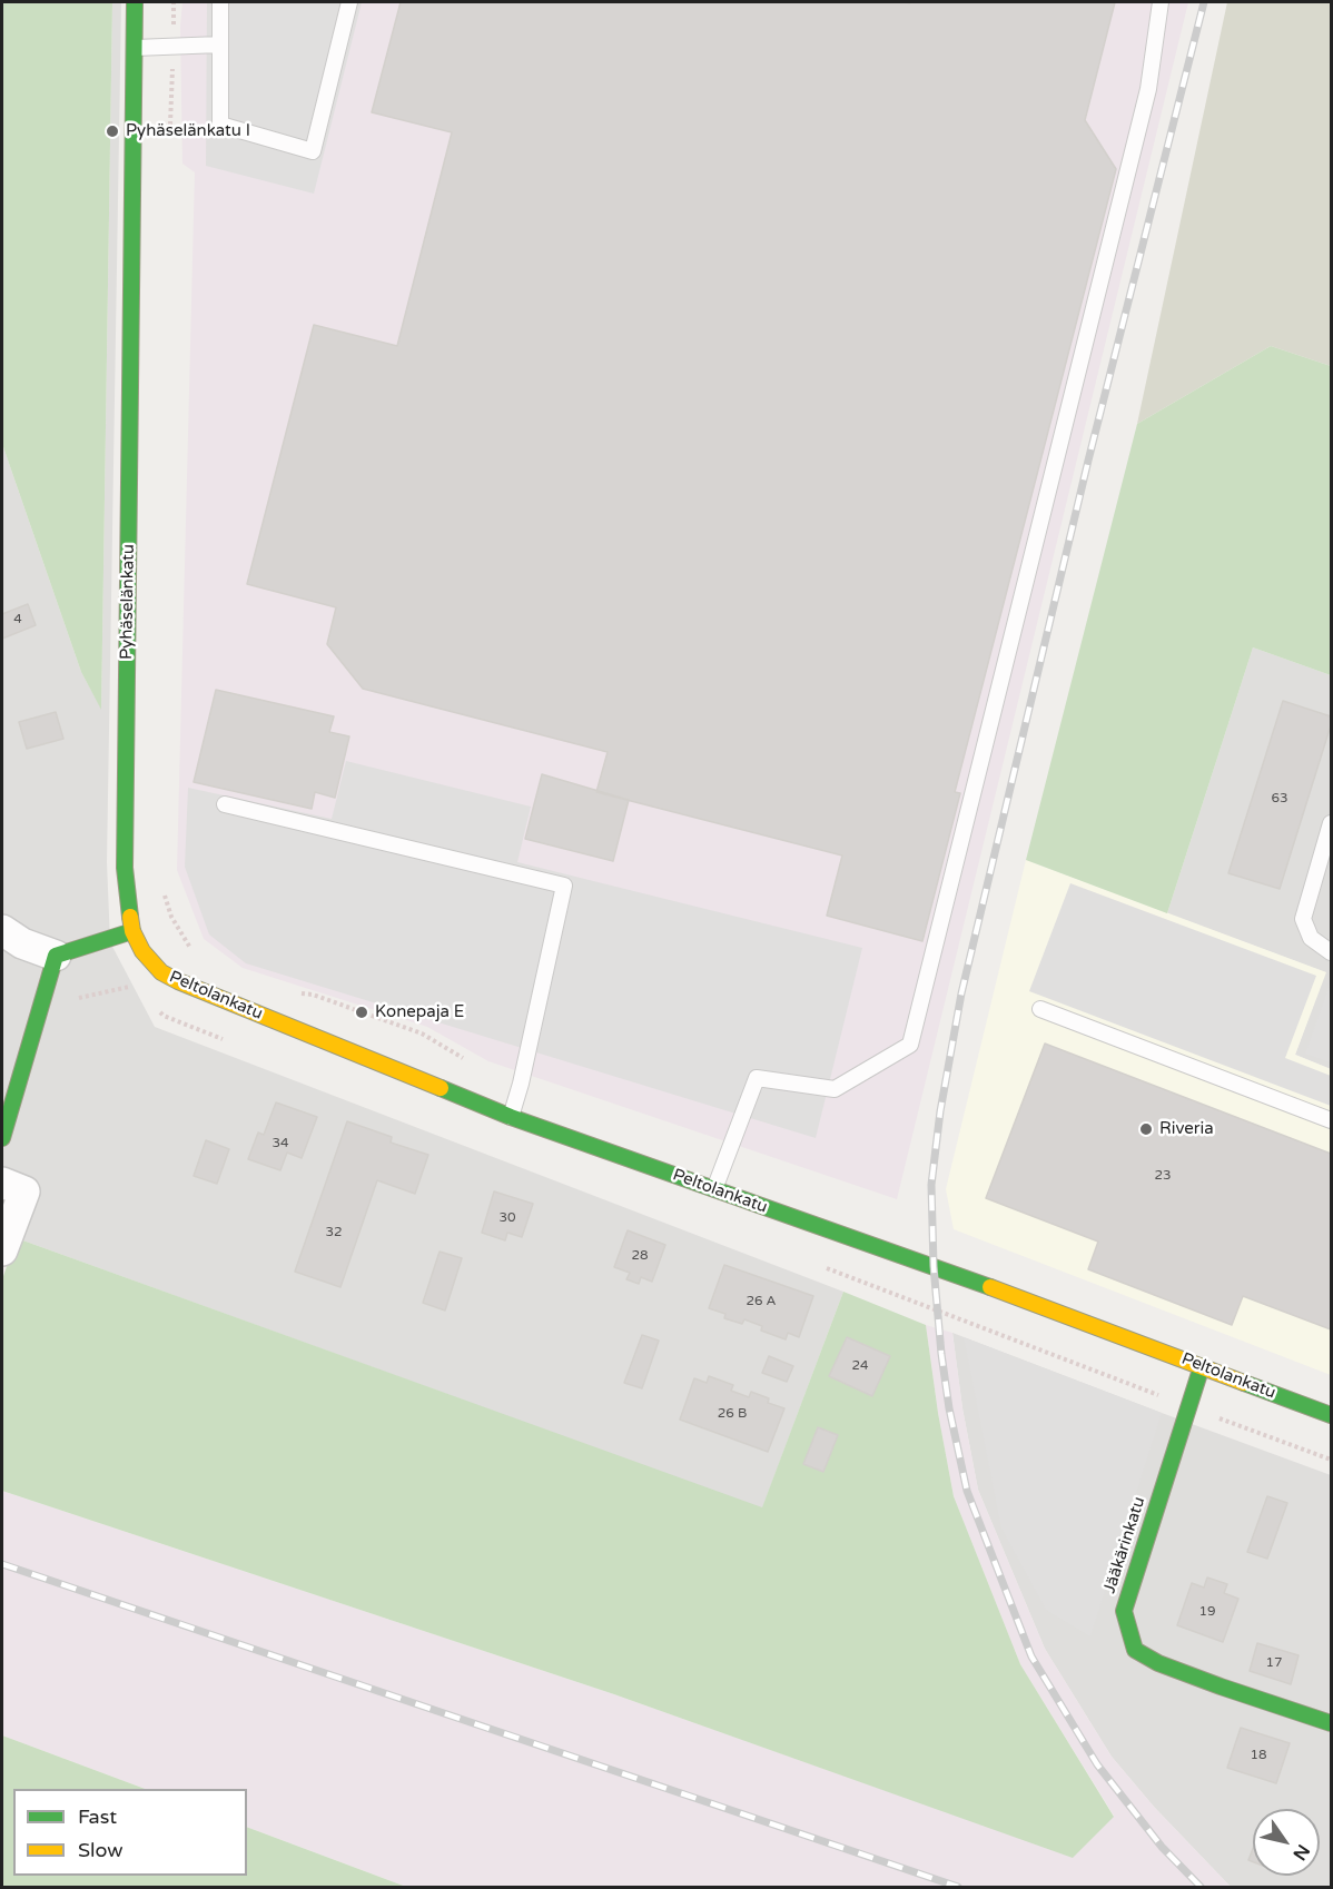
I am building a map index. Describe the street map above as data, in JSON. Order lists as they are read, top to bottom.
{
  "streets": {
    "street": ["Pyhäselänkatu", "Peltolankatu", "Jääkärinkatu"]
  },
  "crossings": [
    ["Pyhäselänkatu", "Peltolankatu"],
    ["Peltolankatu", "Jääkärinkatu"]
  ],
  "places": ["Pyhäselänkatu I", "Konepaja E", "Riveria"],
  "house_numbers": [
    "4",
    "63",
    "34",
    "23",
    "30",
    "32",
    "28",
    "26 A",
    "24",
    "26 B",
    "19",
    "17",
    "18"
  ],
  "legend": ["Fast", "Slow"],
  "north": "bottom right"
}
